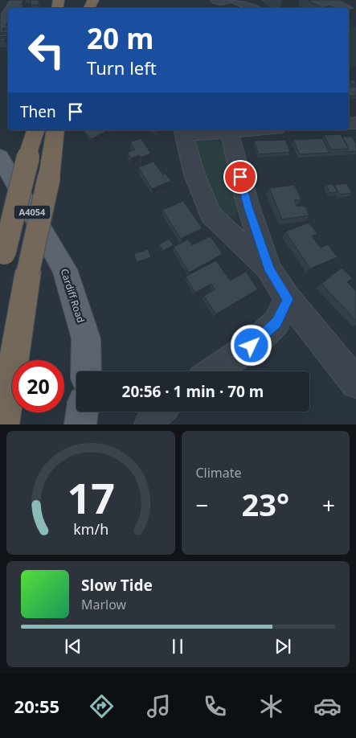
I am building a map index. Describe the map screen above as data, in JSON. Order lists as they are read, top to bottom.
{
  "streets": {
    "main road": ["A4054", "Cardiff Road"]
  },
  "page": {
    "turn": ["20 m", "Turn left"],
    "then": "Then",
    "limit": "20",
    "trip": "20:56 · 1 min · 70 m",
    "tile": "Climate",
    "heat": ["−", "23°", "+"],
    "song": ["Slow Tide", "Marlow"],
    "tabs": "20:55",
    "gauge": ["17", "km/h"]
  }
}
